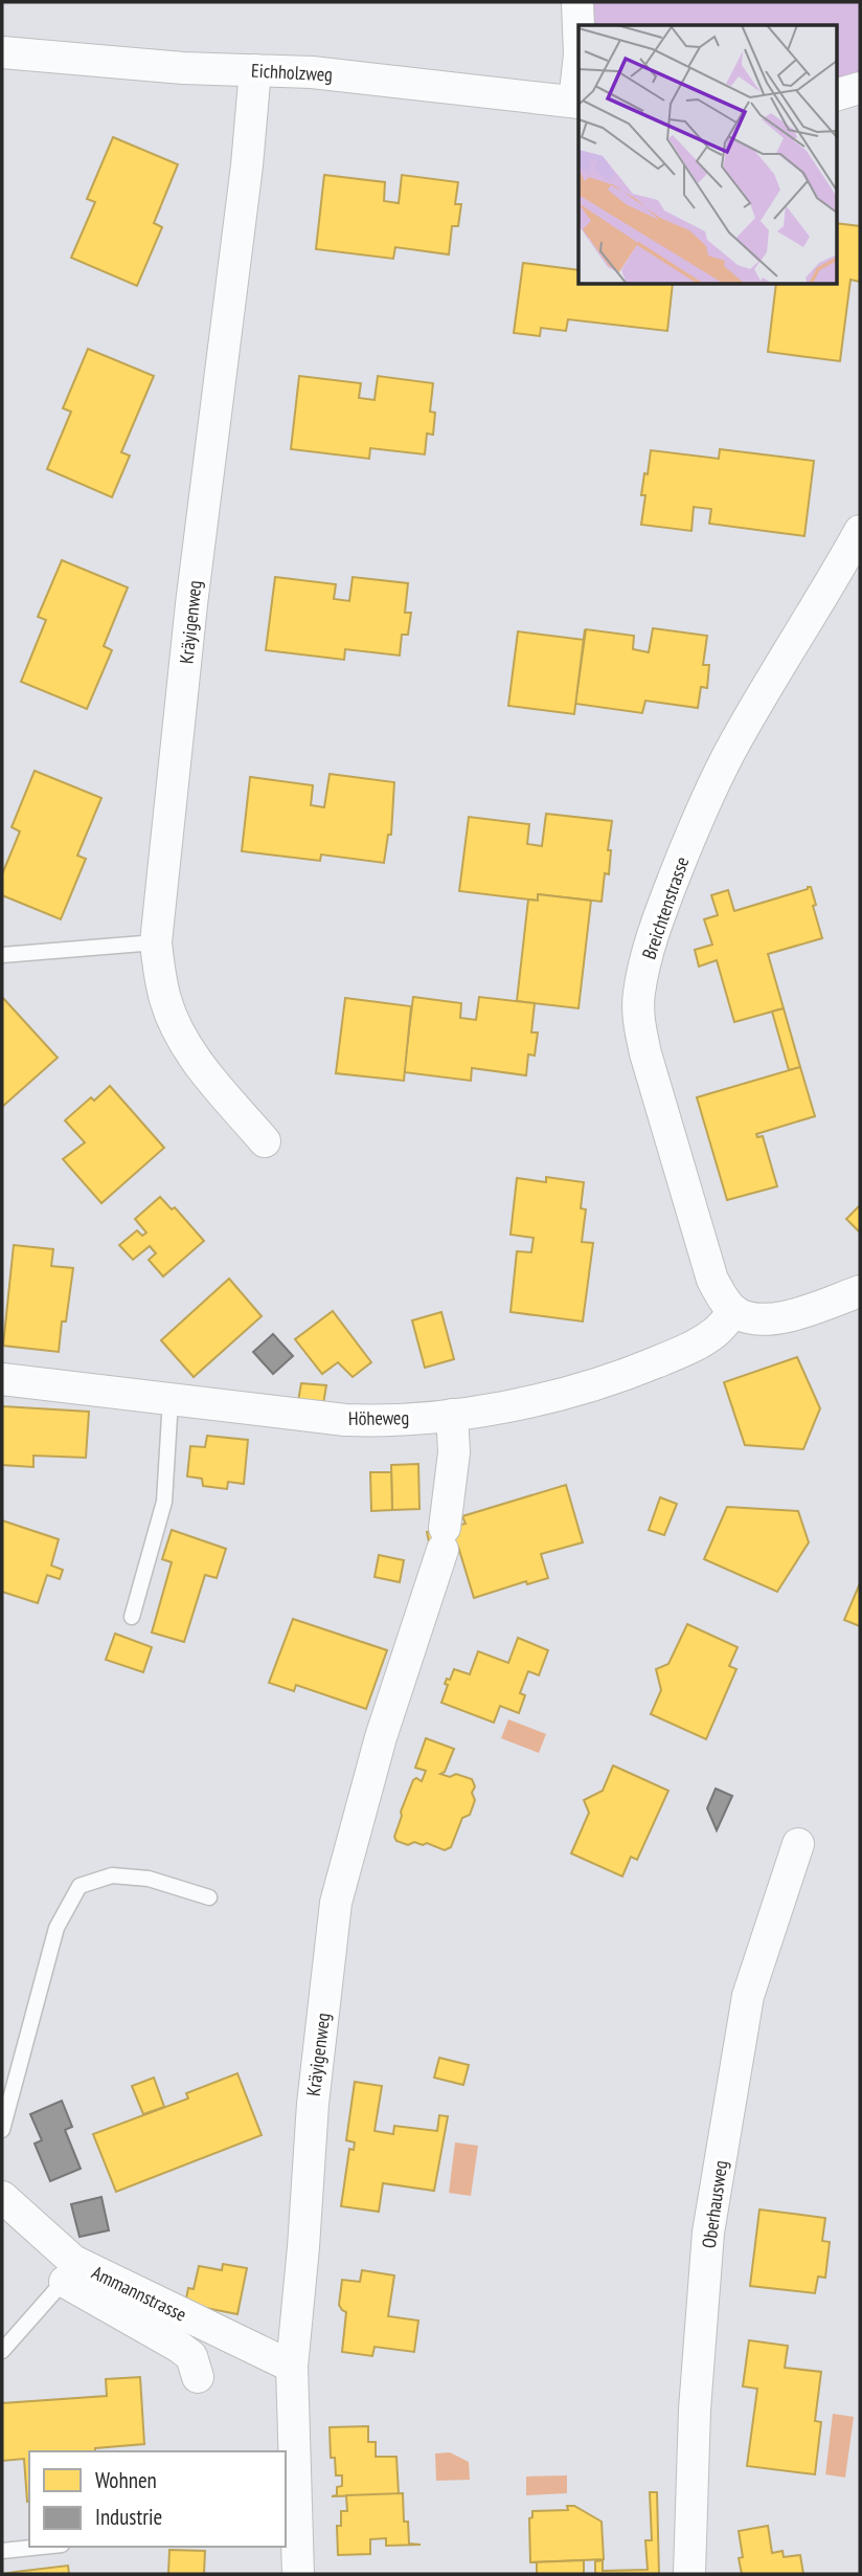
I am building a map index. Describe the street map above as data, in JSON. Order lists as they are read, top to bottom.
{
  "streets": {
    "street": [
      "Eichholzweg",
      "Kräyigenweg",
      "Breichtenstrasse",
      "Höheweg",
      "Oberhausweg",
      "Ammannstrasse"
    ]
  },
  "crossings": [
    ["Eichholzweg", "Kräyigenweg"],
    ["Kräyigenweg", "Höheweg"],
    ["Kräyigenweg", "Ammannstrasse"],
    ["Breichtenstrasse", "Höheweg"]
  ],
  "legend": ["Wohnen", "Industrie"]
}
